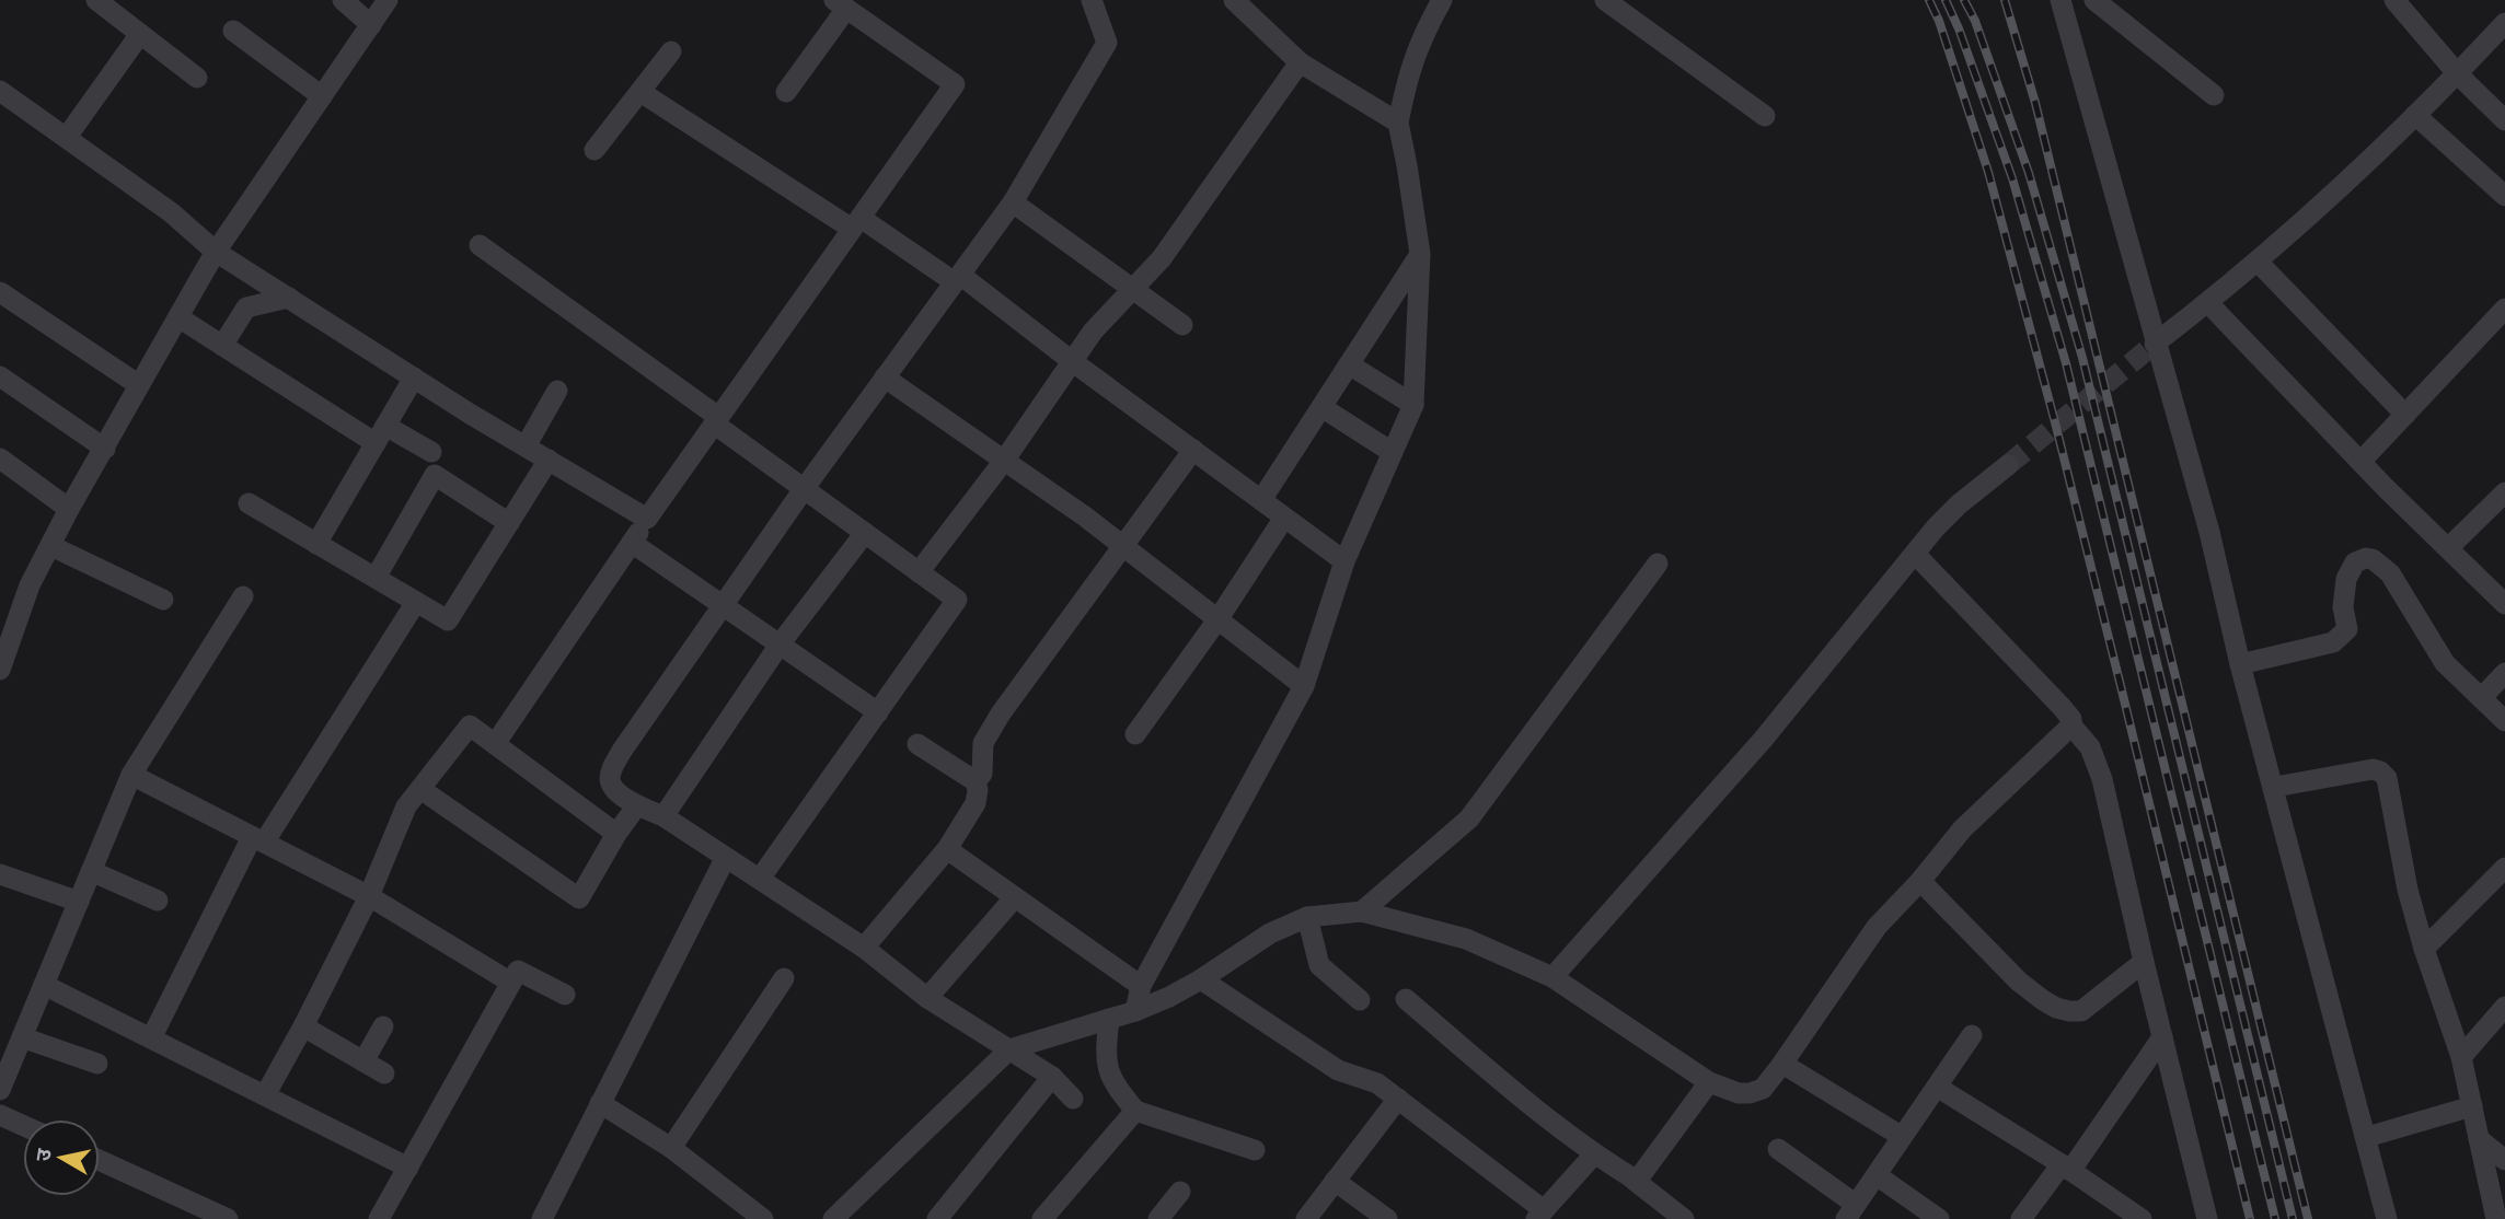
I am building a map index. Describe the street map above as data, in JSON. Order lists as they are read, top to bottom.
{
  "north": "left"
}
